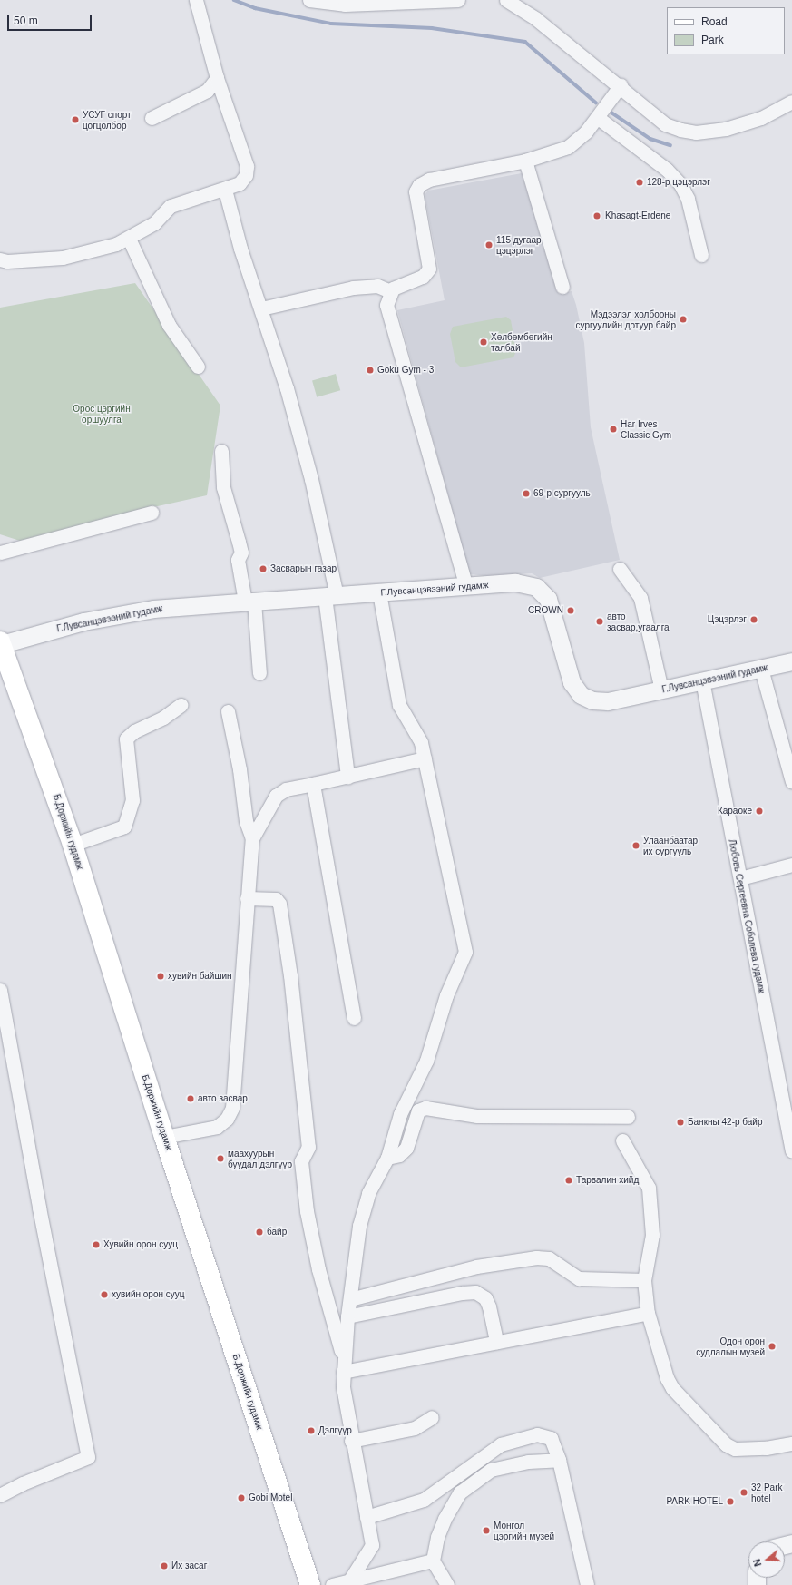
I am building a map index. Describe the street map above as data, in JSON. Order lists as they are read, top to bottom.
{
  "streets": {
    "main road": ["Б.Доржийн гудамж"],
    "street": ["Г.Лувсанцэвээний гудамж", "Любовь Сергеевна Соболева гудамж"]
  },
  "crossings": [
    ["Г.Лувсанцэвээний гудамж", "Б.Доржийн гудамж"],
    ["Г.Лувсанцэвээний гудамж", "Любовь Сергеевна Соболева гудамж"]
  ],
  "parks": ["Орос цэргийн оршуулга"],
  "places": [
    "УСУГ спорт цогцолбор",
    "128-р цэцэрлэг",
    "Khasagt-Erdene",
    "115 дугаар цэцэрлэг",
    "Мэдээлэл холбооны сургуулийн дотуур байр",
    "Хөлбөмбөгийн талбай",
    "Goku Gym - 3",
    "Har Irves Classic Gym",
    "69-р сургууль",
    "Засварын газар",
    "CROWN",
    "Цэцэрлэг",
    "авто засвар,угаалга",
    "Караоке",
    "Улаанбаатар их сургууль",
    "хувийн байшин",
    "авто засвар",
    "Банкны 42-р байр",
    "маахуурын буудал дэлгүүр",
    "Тарвалин хийд",
    "байр",
    "Хувийн орон сууц",
    "хувийн орон сууц",
    "Одон орон судлалын музей",
    "Дэлгүүр",
    "32 Park hotel",
    "Gobi Motel",
    "PARK HOTEL",
    "Монгол цэргийн музей",
    "Их засаг"
  ],
  "legend": ["Road", "Park"],
  "scale_bar": "50 m",
  "north": "left"
}
